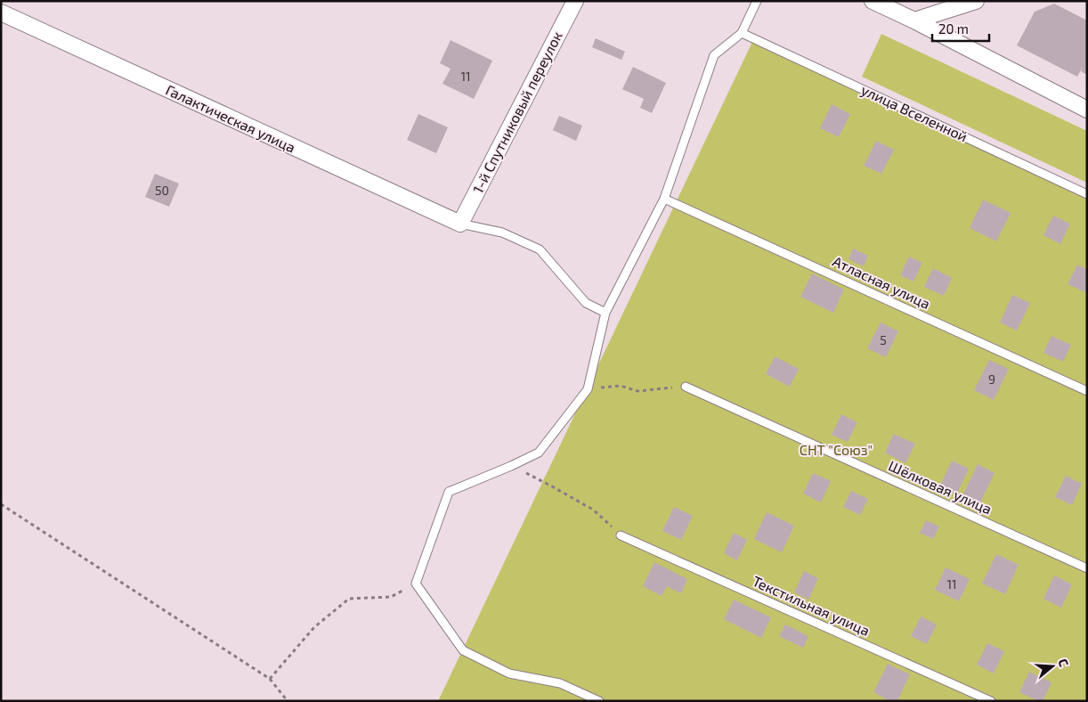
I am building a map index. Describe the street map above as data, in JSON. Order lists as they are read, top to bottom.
{
  "streets": {
    "street": ["1-й Спутниковый переулок", "Галактическая улица"],
    "lane": [
      "улица Вселенной",
      "Атласная улица",
      "Шёлковая улица",
      "Текстильная улица"
    ]
  },
  "crossings": [
    ["1-й Спутниковый переулок", "Галактическая улица"]
  ],
  "parks": ["СНТ \"Союз\""],
  "house_numbers": [
    "11",
    "50",
    "5",
    "9",
    "11"
  ],
  "scale_bar": "20 m",
  "north": "right"
}
